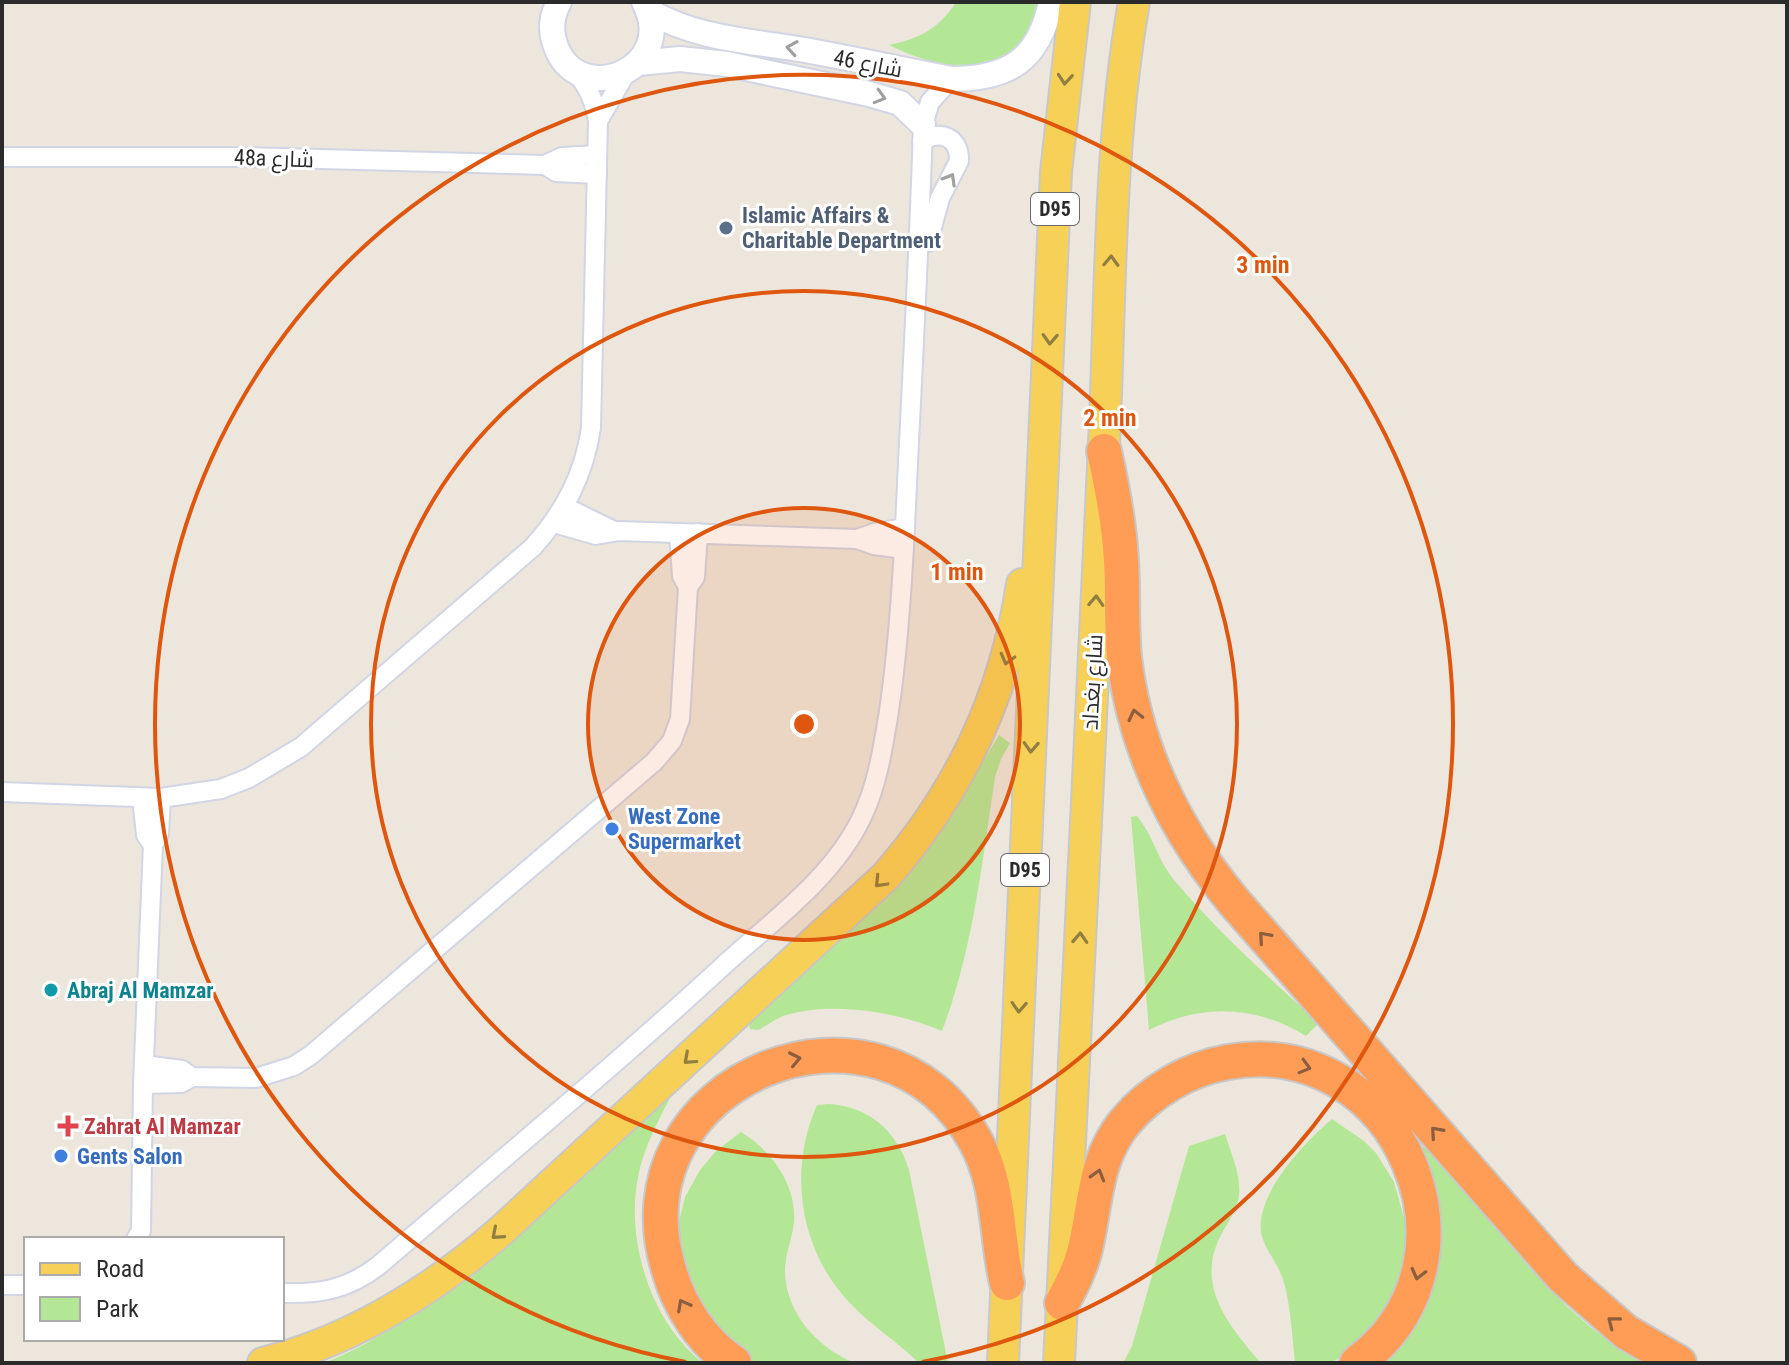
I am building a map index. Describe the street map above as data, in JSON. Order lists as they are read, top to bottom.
{
  "streets": {
    "main road": ["D95", "شارع بغداد"],
    "street": ["شارع 46", "48a شارع"]
  },
  "places": {
    "other": [
      "Islamic Affairs & Charitable Department",
      "West Zone Supermarket",
      "Abraj Al Mamzar",
      "Gents Salon"
    ],
    "health": ["Zahrat Al Mamzar"]
  },
  "legend": ["Road", "Park"],
  "rings": ["3 min", "2 min", "1 min"]
}
